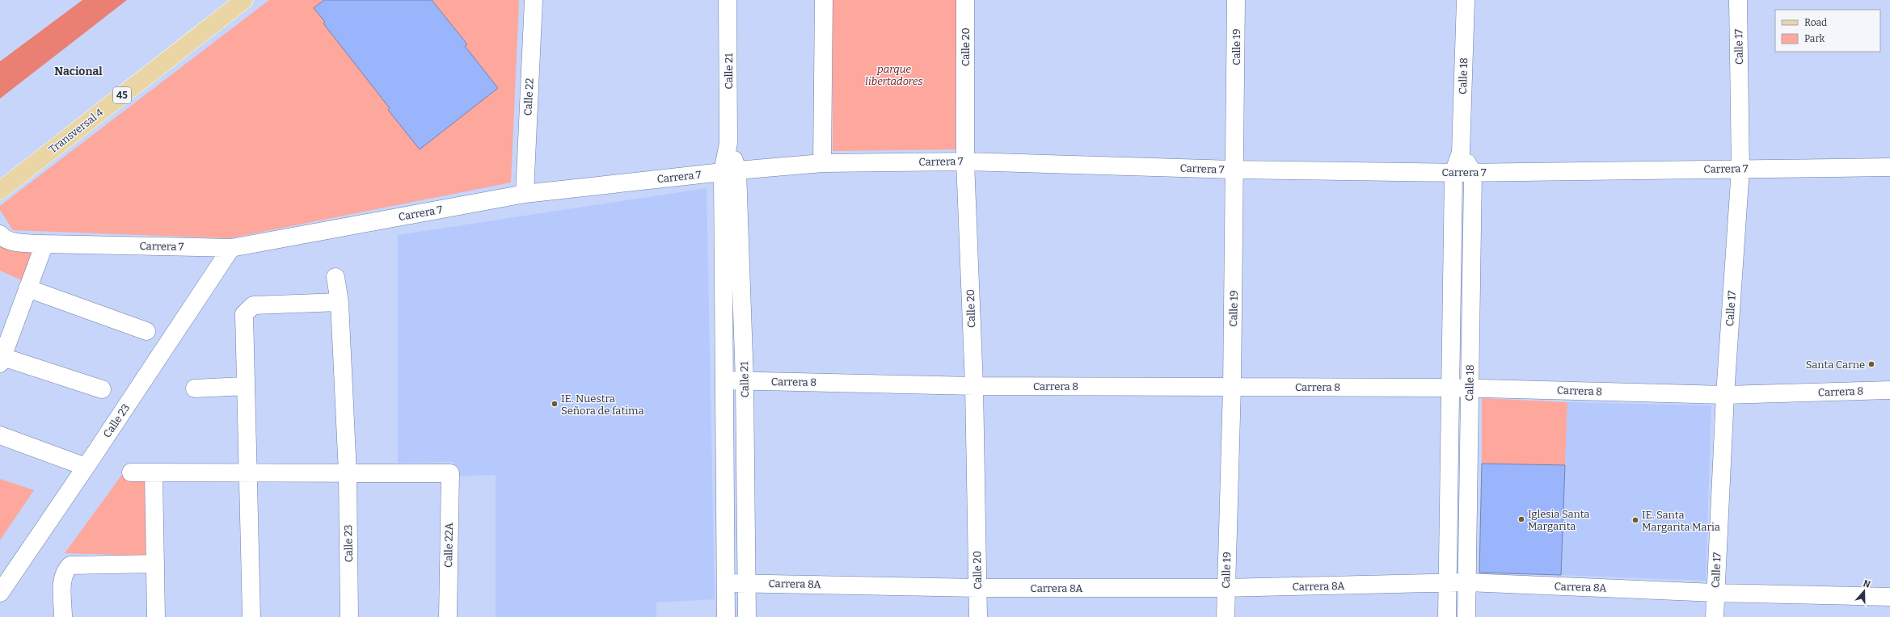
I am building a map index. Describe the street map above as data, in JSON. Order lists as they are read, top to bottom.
{
  "streets": {
    "main road": ["45", "Transversal 4"],
    "street": [
      "Calle 20",
      "Calle 19",
      "Calle 17",
      "Calle 21",
      "Calle 18",
      "Calle 22",
      "Carrera 7",
      "Carrera 8",
      "Calle 23",
      "Calle 22A",
      "Carrera 8A"
    ]
  },
  "crossings": [
    ["Calle 20", "Carrera 7"],
    ["Calle 20", "Carrera 8"],
    ["Calle 20", "Carrera 8A"],
    ["Calle 19", "Carrera 7"],
    ["Calle 19", "Carrera 8"],
    ["Calle 19", "Carrera 8A"],
    ["Calle 17", "Carrera 7"],
    ["Calle 17", "Carrera 8"],
    ["Calle 17", "Carrera 8A"],
    ["Calle 21", "Carrera 7"],
    ["Calle 21", "Carrera 8"],
    ["Calle 21", "Carrera 8A"],
    ["Calle 18", "Carrera 7"],
    ["Calle 18", "Carrera 8"],
    ["Calle 18", "Carrera 8A"],
    ["Calle 22", "Carrera 7"],
    ["Carrera 7", "Calle 23"],
    ["Calle 23", "Calle 22A"]
  ],
  "districts": ["Nacional"],
  "parks": ["parque libertadores"],
  "places": [
    "Santa Carne",
    "IE. Nuestra Señora de fatima",
    "Iglesia Santa Margarita",
    "IE. Santa Margarita Maria"
  ],
  "legend": ["Road", "Park"],
  "north": "top"
}
